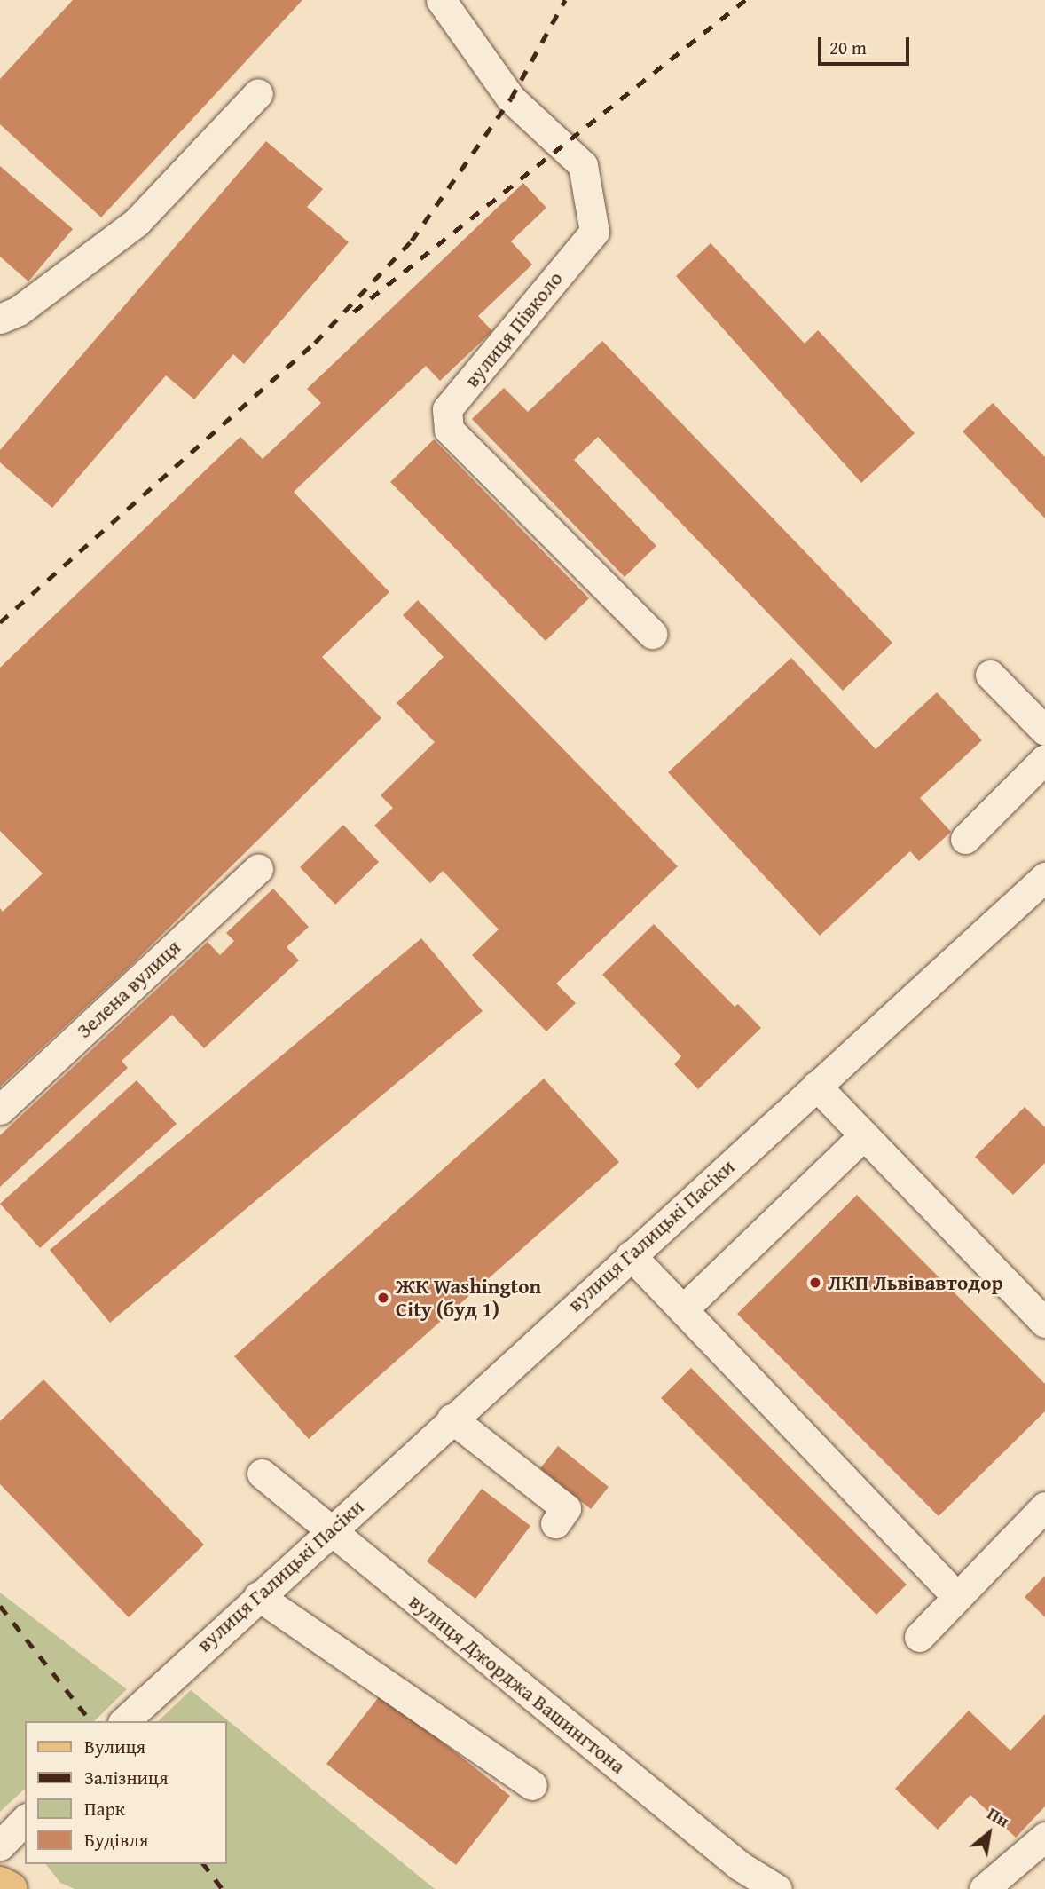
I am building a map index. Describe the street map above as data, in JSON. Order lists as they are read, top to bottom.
{
  "streets": {
    "street": [
      "вулиця Півколо",
      "Зелена вулиця",
      "вулиця Галицькі Пасіки",
      "вулиця Джорджа Вашингтона"
    ]
  },
  "crossings": [
    ["вулиця Галицькі Пасіки", "вулиця Джорджа Вашингтона"]
  ],
  "places": ["ЛКП Львівавтодор", "ЖК Washington City (буд 1)"],
  "legend": [
    "Вулиця",
    "Залізниця",
    "Парк",
    "Будівля"
  ],
  "scale_bar": "20 m",
  "north": "top right"
}
